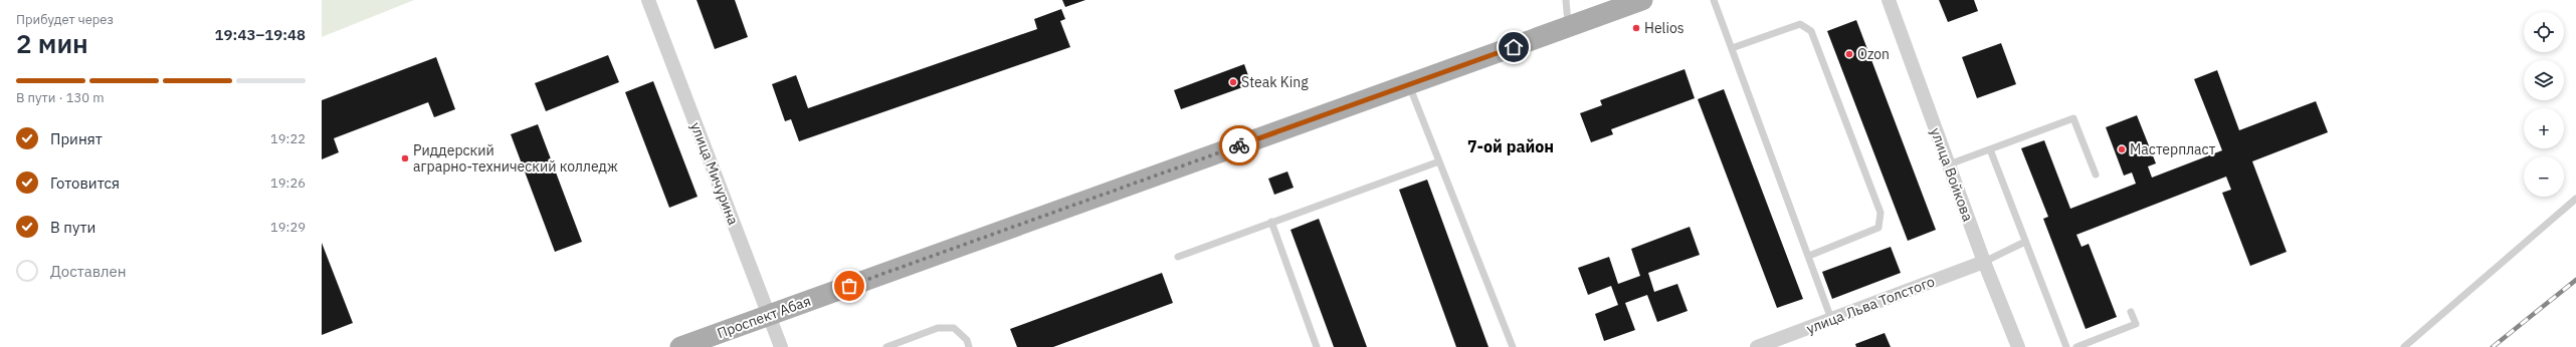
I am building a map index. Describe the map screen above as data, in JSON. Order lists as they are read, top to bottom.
{
  "streets": {
    "main road": ["Проспект Абая"],
    "street": ["улица Мичурина", "улица Войкова", "улица Льва Толстого"]
  },
  "crossings": [
    ["улица Мичурина", "Проспект Абая"],
    ["улица Войкова", "улица Льва Толстого"]
  ],
  "districts": ["7-ой район"],
  "places": [
    "Helios",
    "Ozon",
    "Steak King",
    "Мастерпласт",
    "Риддерский аграрно-технический колледж"
  ],
  "page": {
    "heading": ["2 мин", "Прибудет через", "19:43–19:48"],
    "map_buttons": ["+", "−"],
    "bar": "В пути · 130 m",
    "list": [
      ["Принят", "19:22"],
      ["Готовится", "19:26"],
      ["В пути", "19:29"],
      "Доставлен"
    ]
  }
}
